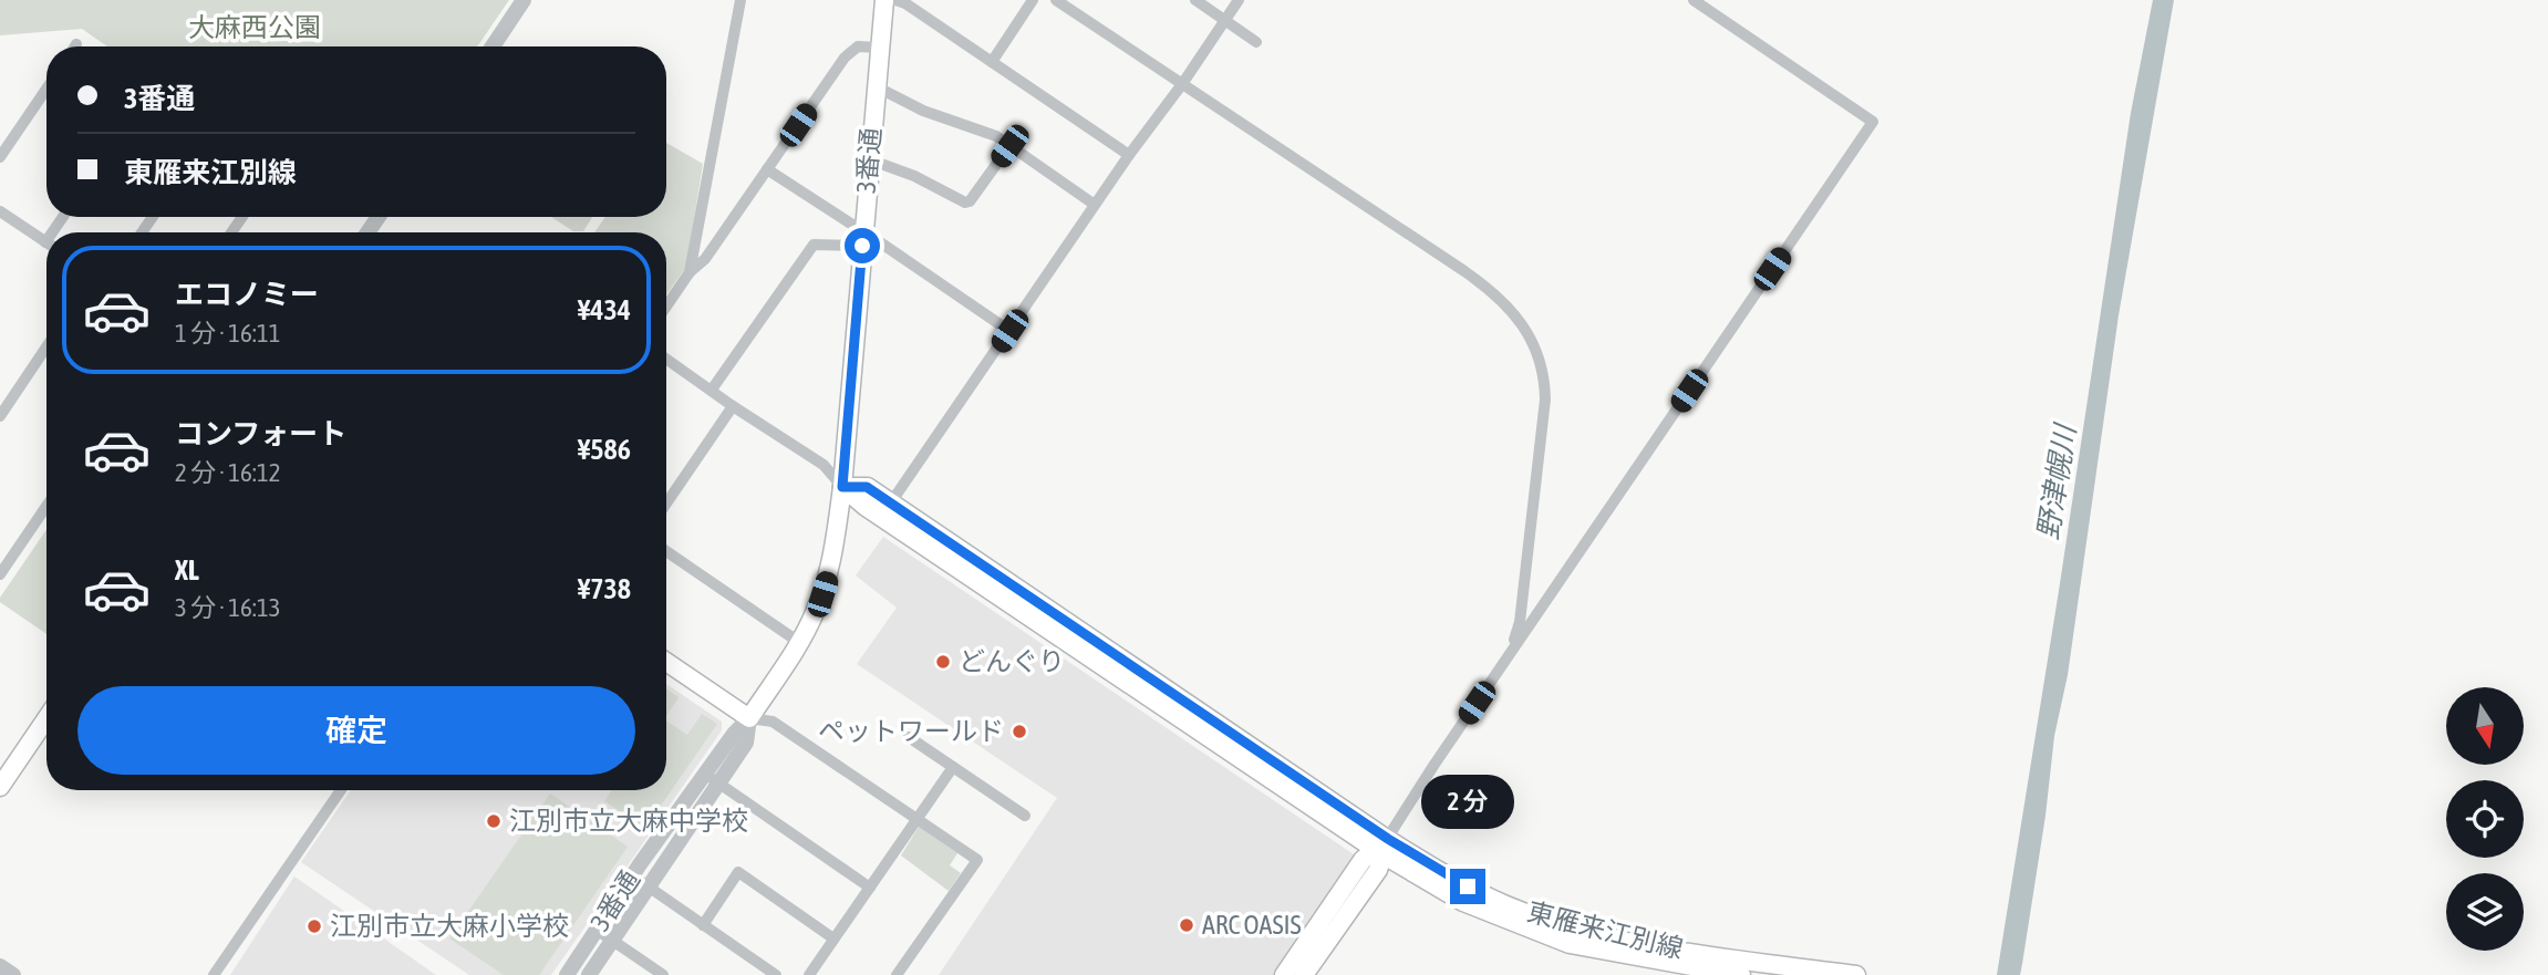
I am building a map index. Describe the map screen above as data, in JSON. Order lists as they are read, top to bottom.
{
  "streets": {
    "main road": ["3番通", "東雁来江別線"]
  },
  "crossings": [
    ["3番通", "東雁来江別線"]
  ],
  "water": ["野津幌川"],
  "parks": ["大麻西公園"],
  "places": [
    "どんぐり",
    "ペットワールド",
    "江別市立大麻中学校",
    "ARC OASIS",
    "江別市立大麻小学校"
  ],
  "north": "bottom",
  "page": {
    "banner": ["3番通", "東雁来江別線"],
    "list": [
      {
        "name": "エコノミー",
        "note": "1 分 · 16:11",
        "value": "¥434"
      },
      {
        "name": "コンフォート",
        "note": "2 分 · 16:12",
        "value": "¥586"
      },
      {
        "name": "XL",
        "note": "3 分 · 16:13",
        "value": "¥738"
      }
    ],
    "buttons": "確定",
    "bubble": "2 分"
  }
}
